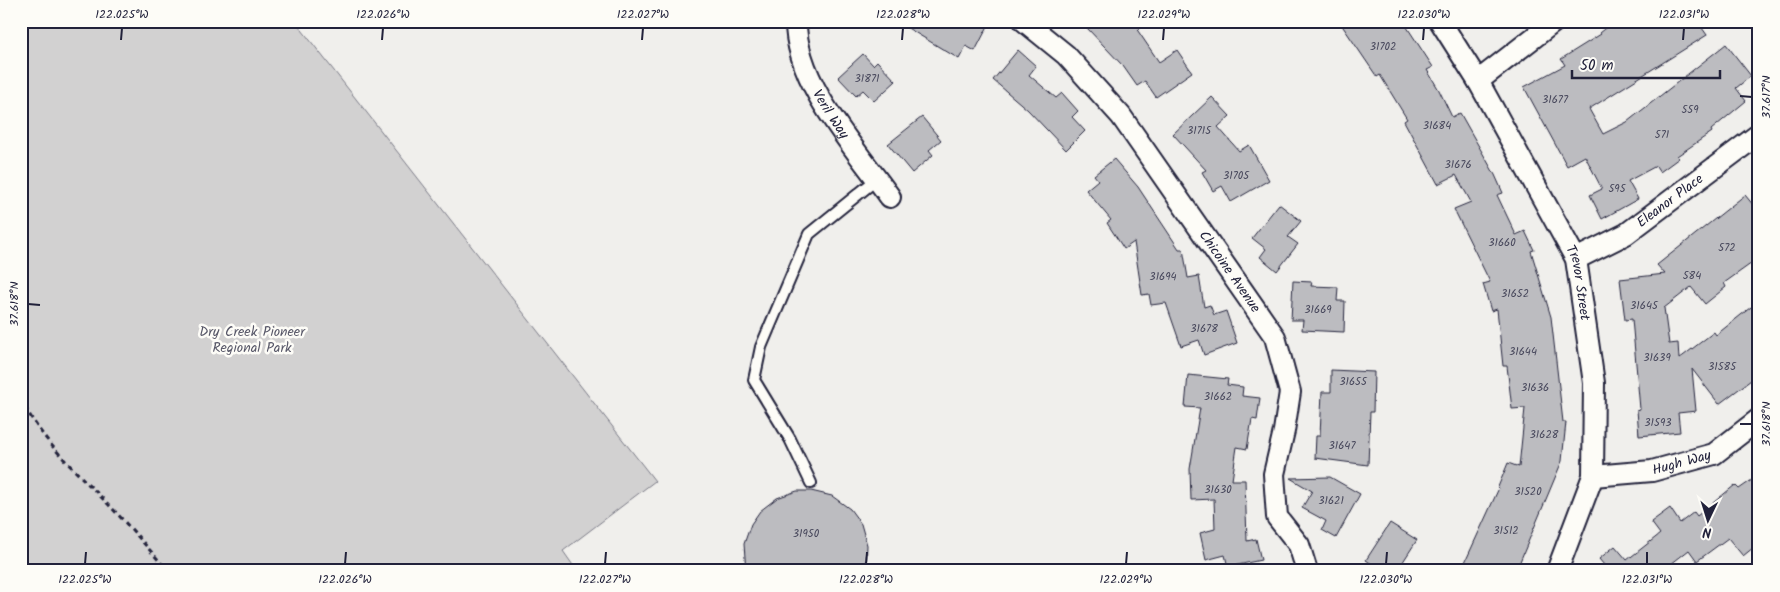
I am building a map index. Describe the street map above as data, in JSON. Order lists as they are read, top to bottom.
{
  "streets": {
    "street": [
      "Veril Way",
      "Eleanor Place",
      "Chicoine Avenue",
      "Trevor Street",
      "Hugh Way"
    ]
  },
  "crossings": [
    ["Eleanor Place", "Trevor Street"],
    ["Trevor Street", "Hugh Way"]
  ],
  "parks": ["Dry Creek Pioneer Regional Park"],
  "house_numbers": [
    "31702",
    "31871",
    "31677",
    "559",
    "31684",
    "31715",
    "571",
    "31676",
    "31705",
    "595",
    "31660",
    "572",
    "584",
    "31694",
    "31652",
    "31645",
    "31669",
    "31678",
    "31644",
    "31639",
    "31585",
    "31655",
    "31636",
    "31662",
    "31593",
    "31628",
    "31647",
    "31630",
    "31520",
    "31621",
    "31512",
    "31950"
  ],
  "scale_bar": "50 m",
  "north": "bottom",
  "coordinates": [
    "122.025°W",
    "122.026°W",
    "122.027°W",
    "122.028°W",
    "122.029°W",
    "122.030°W",
    "122.031°W",
    "37.617°N",
    "37.618°N"
  ]
}
